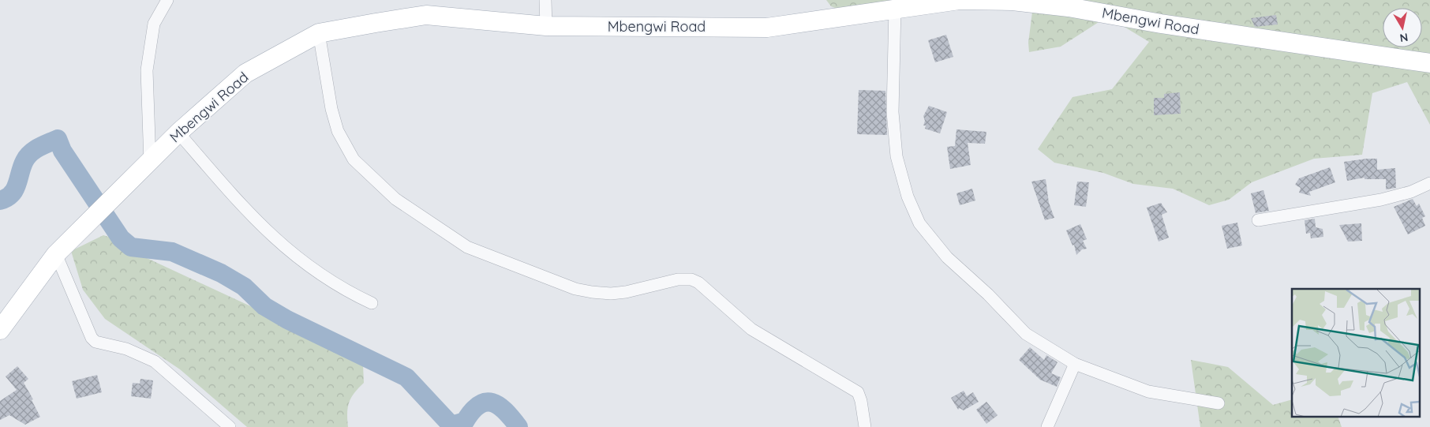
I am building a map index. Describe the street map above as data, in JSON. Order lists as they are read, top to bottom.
{
  "streets": {
    "main road": ["Mbengwi Road"]
  },
  "north": "bottom"
}
